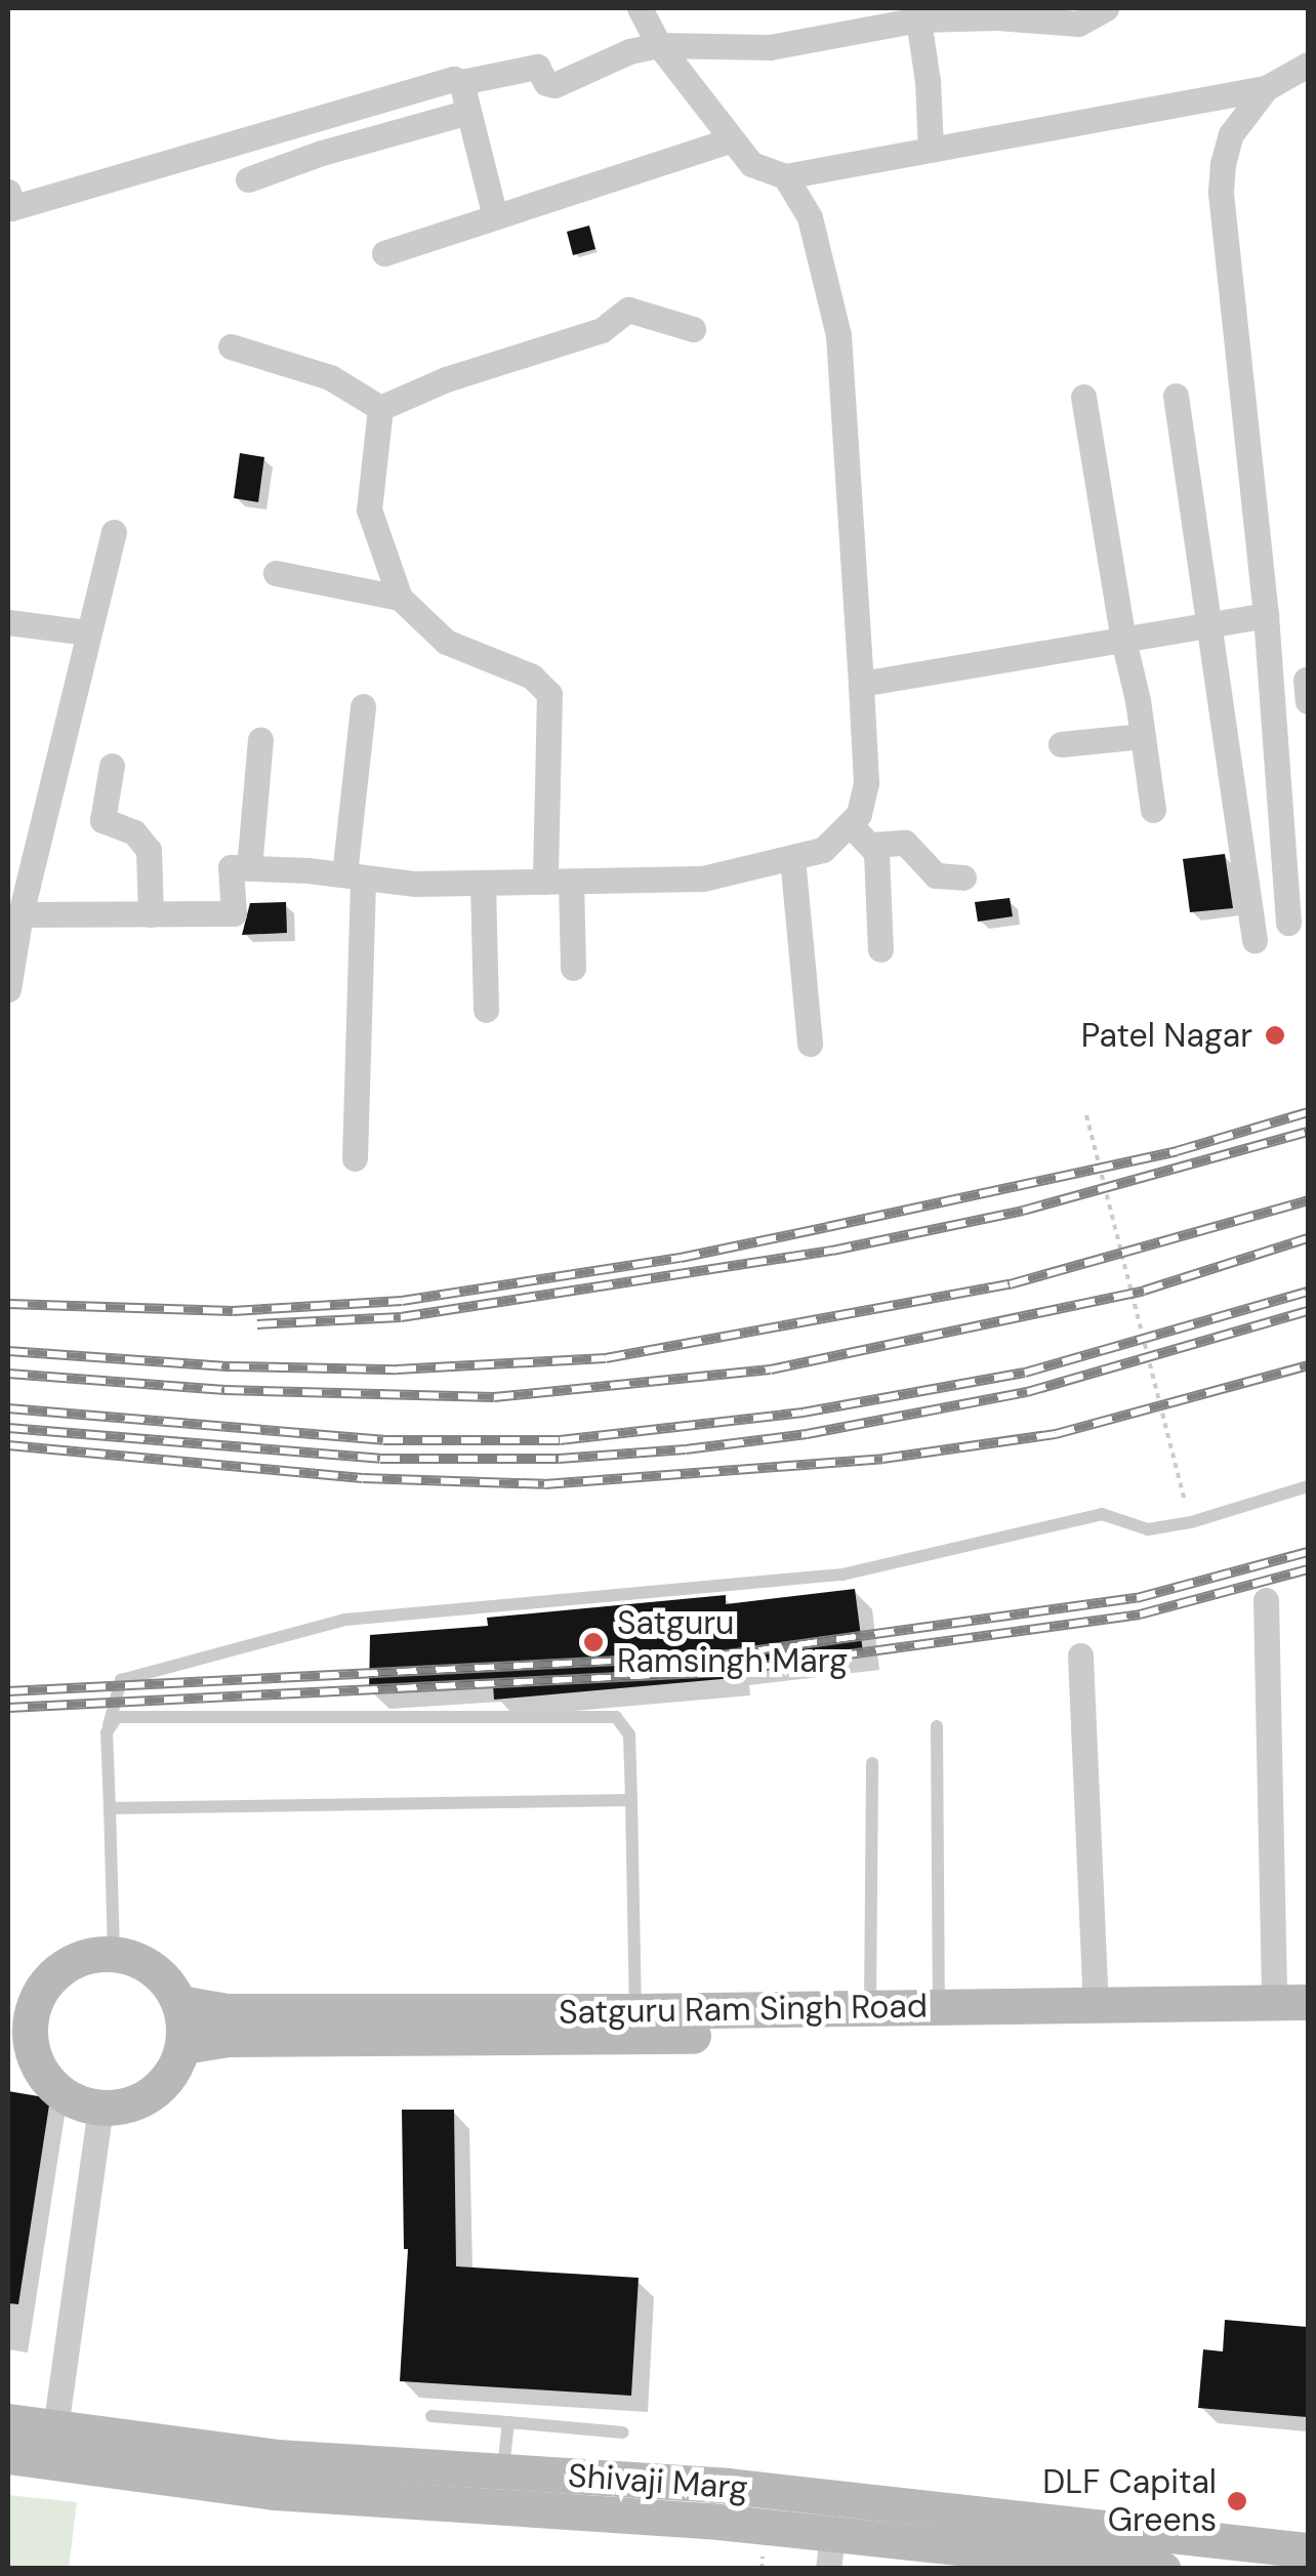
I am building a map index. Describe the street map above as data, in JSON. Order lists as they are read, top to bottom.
{
  "streets": {
    "street": ["Satguru Ram Singh Road", "Shivaji Marg"]
  },
  "places": ["Patel Nagar", "Satguru Ramsingh Marg", "DLF Capital Greens"]
}
